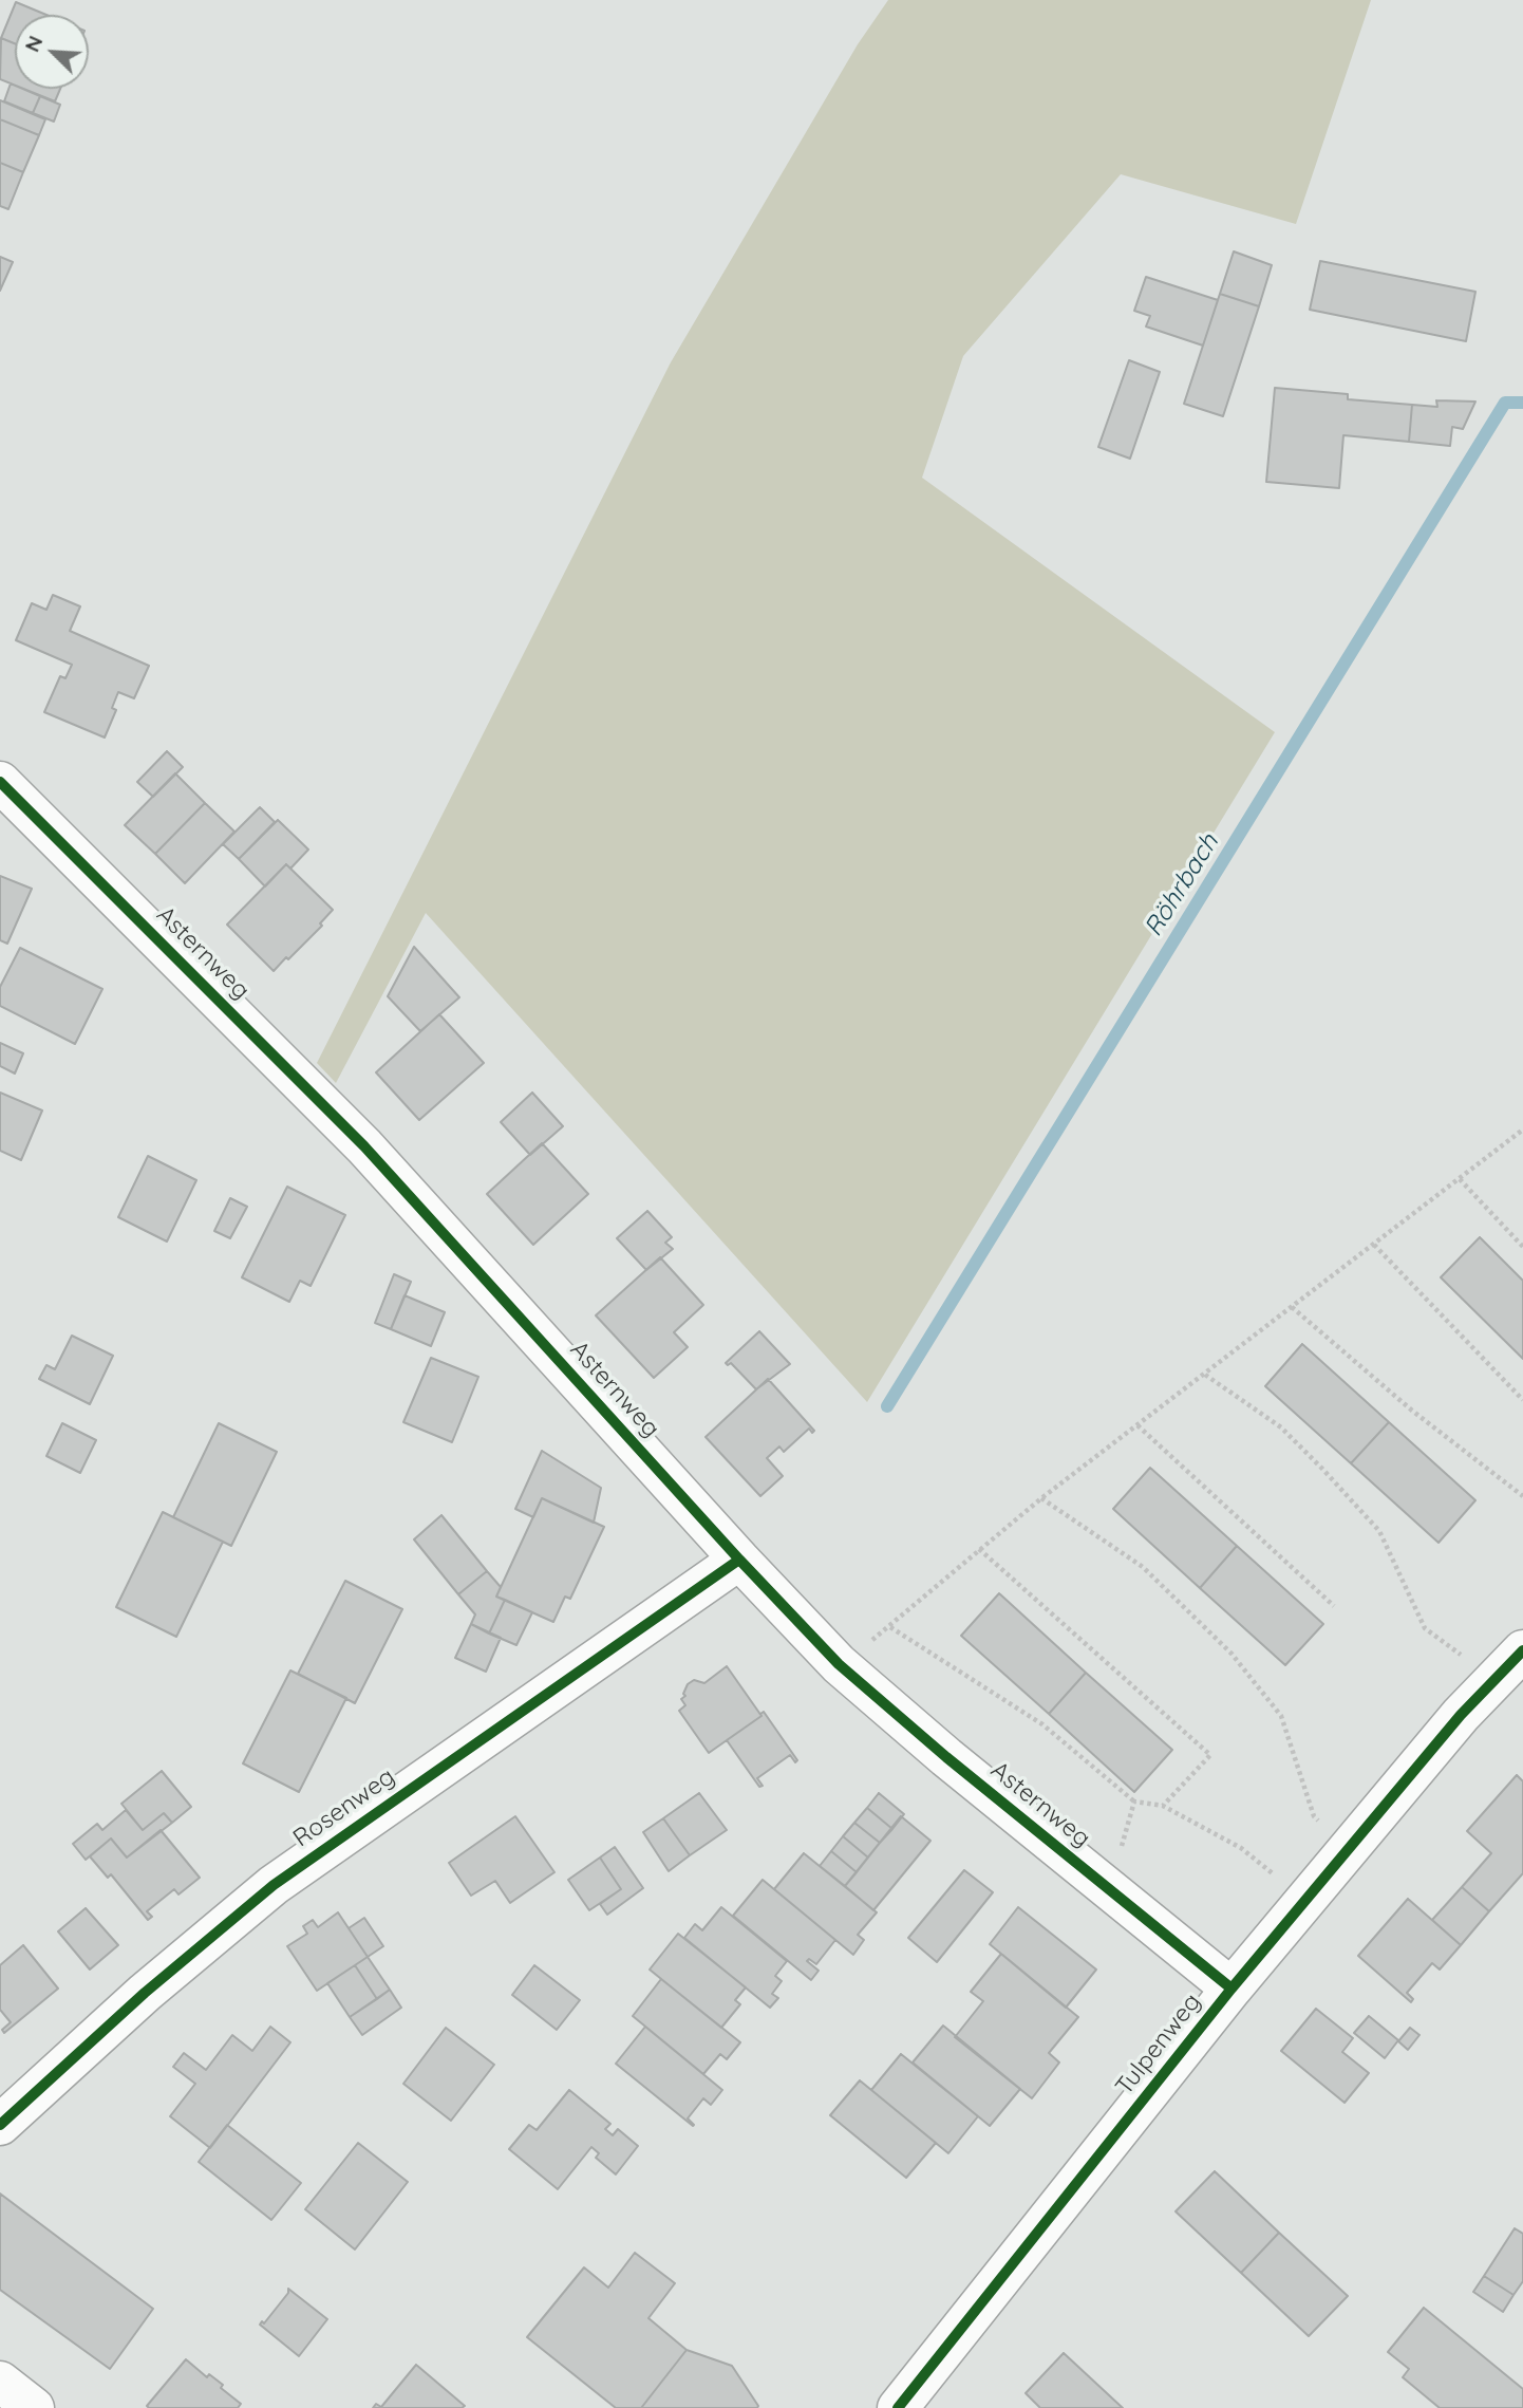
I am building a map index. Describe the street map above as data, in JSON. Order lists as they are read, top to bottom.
{
  "streets": {
    "street": ["Asternweg", "Rosenweg", "Tulpenweg"]
  },
  "crossings": [
    ["Asternweg", "Rosenweg"],
    ["Asternweg", "Tulpenweg"]
  ],
  "water": ["Röhrbach"],
  "north": "top left"
}
